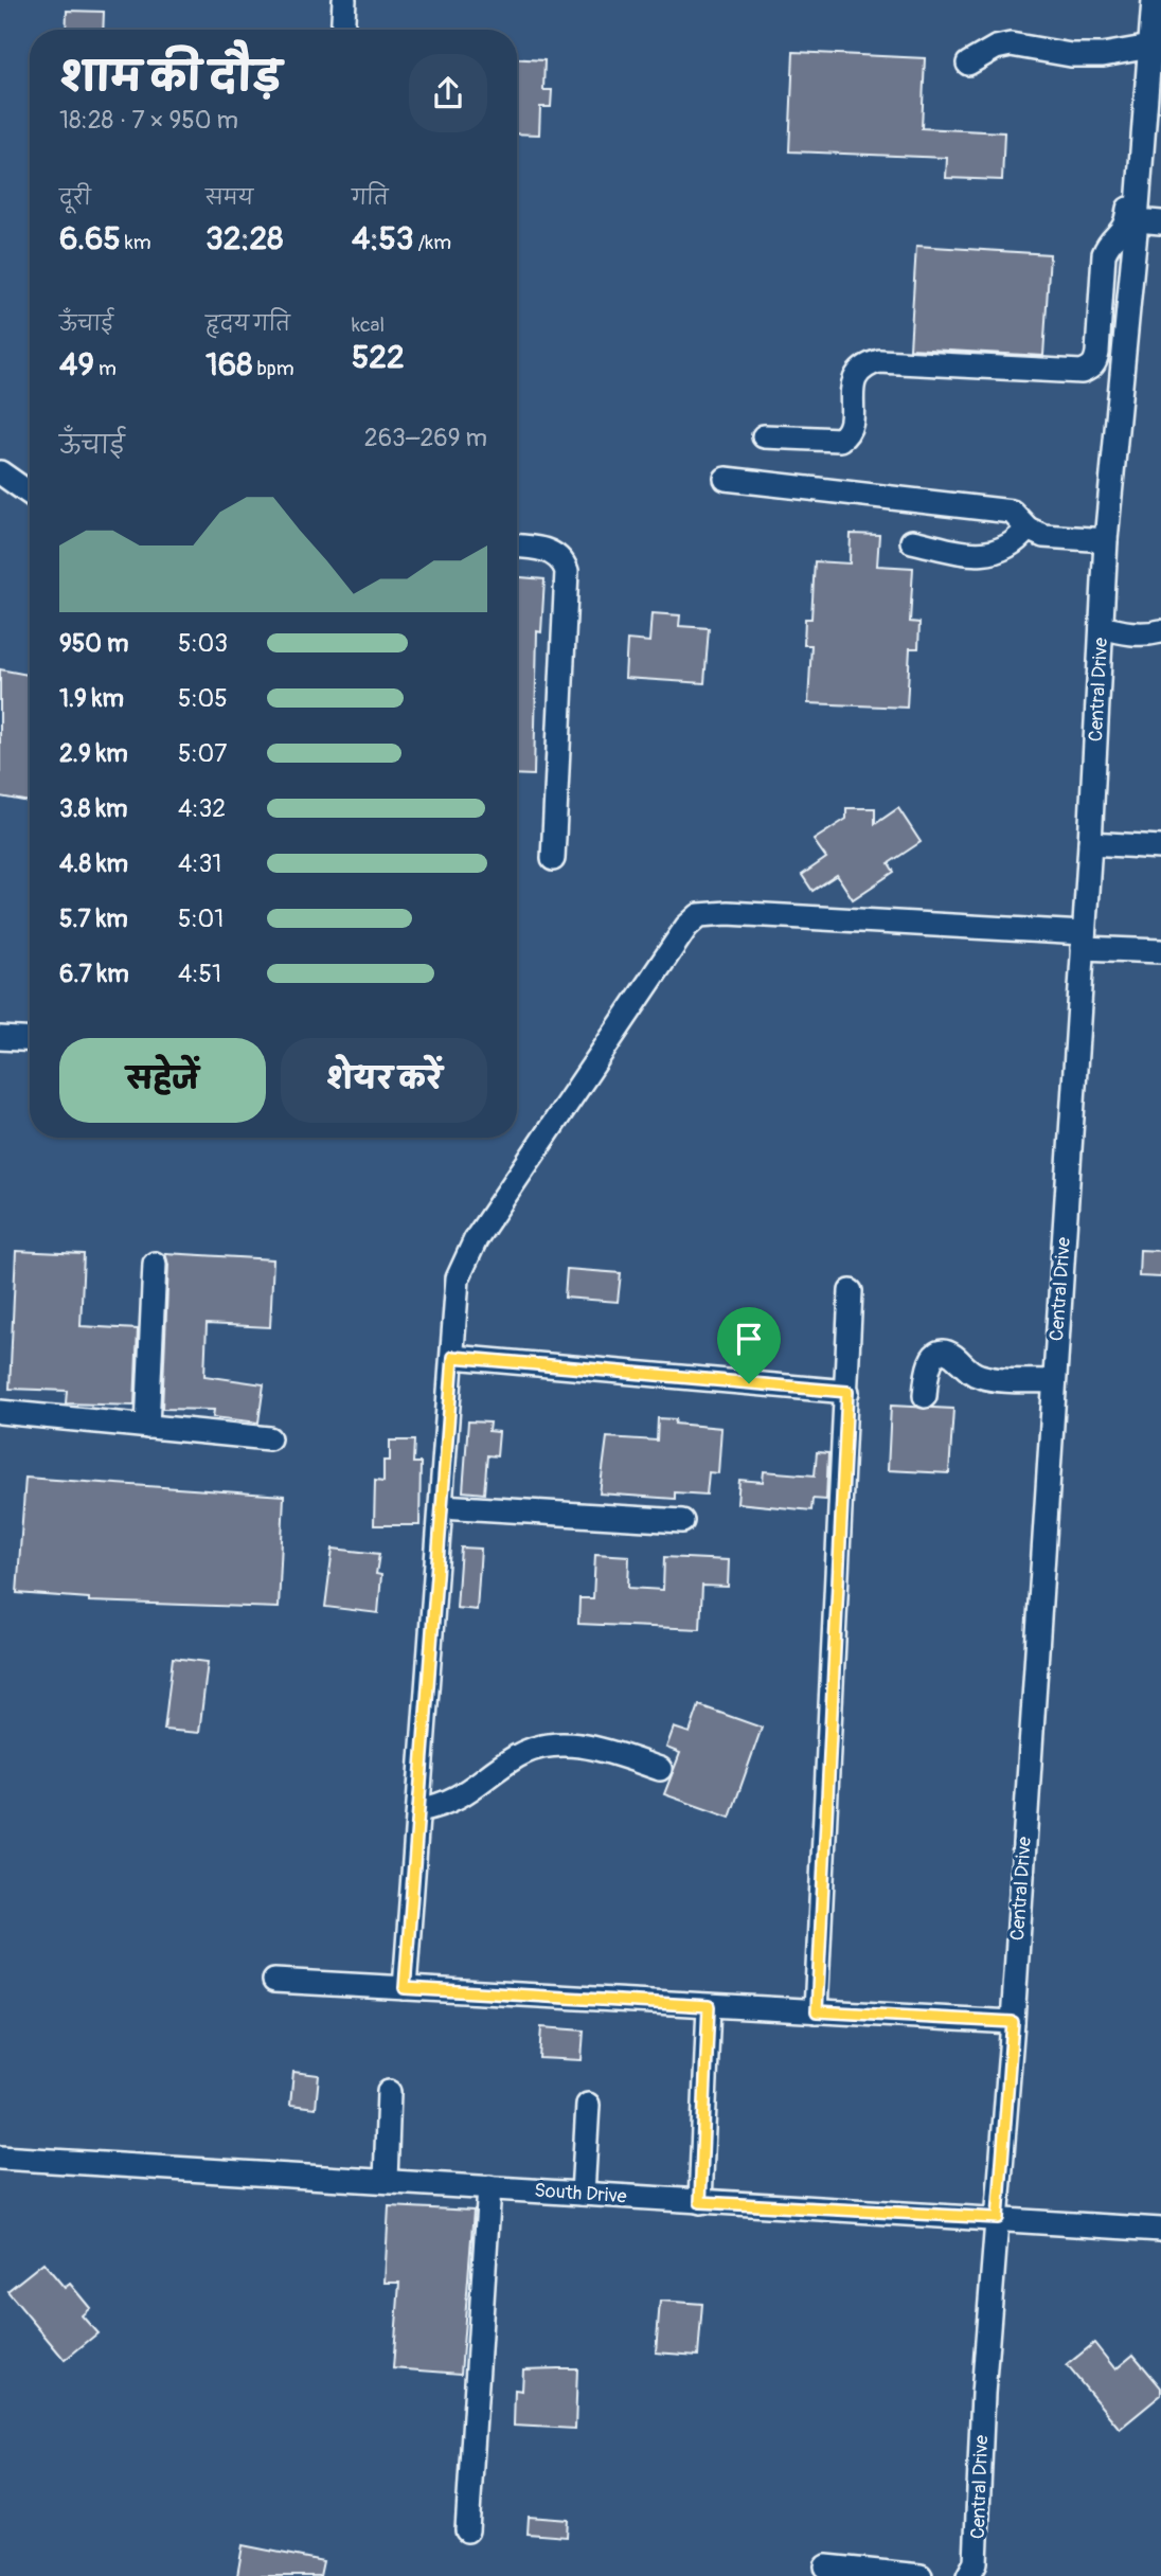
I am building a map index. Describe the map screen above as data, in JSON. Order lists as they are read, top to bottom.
{
  "streets": {
    "street": ["Central Drive", "South Drive"]
  },
  "crossings": [
    ["Central Drive", "South Drive"]
  ],
  "page": {
    "heading": ["शाम की दौड़", "18:28 · 7 × 950 m"],
    "stats": [
      ["दूरी", "6.65 km"],
      ["समय", "32:28"],
      ["गति", "4:53 /km"],
      ["ऊँचाई", "49 m"],
      ["हृदय गति", "168 bpm"],
      ["kcal", "522"]
    ],
    "chart": ["ऊँचाई", "263–269 m"],
    "list": [
      {
        "name": "950 m",
        "note": "5:03"
      },
      {
        "name": "1.9 km",
        "note": "5:05"
      },
      {
        "name": "2.9 km",
        "note": "5:07"
      },
      {
        "name": "3.8 km",
        "note": "4:32"
      },
      {
        "name": "4.8 km",
        "note": "4:31"
      },
      {
        "name": "5.7 km",
        "note": "5:01"
      },
      {
        "name": "6.7 km",
        "note": "4:51"
      }
    ],
    "buttons": ["सहेजें", "शेयर करें"]
  }
}
